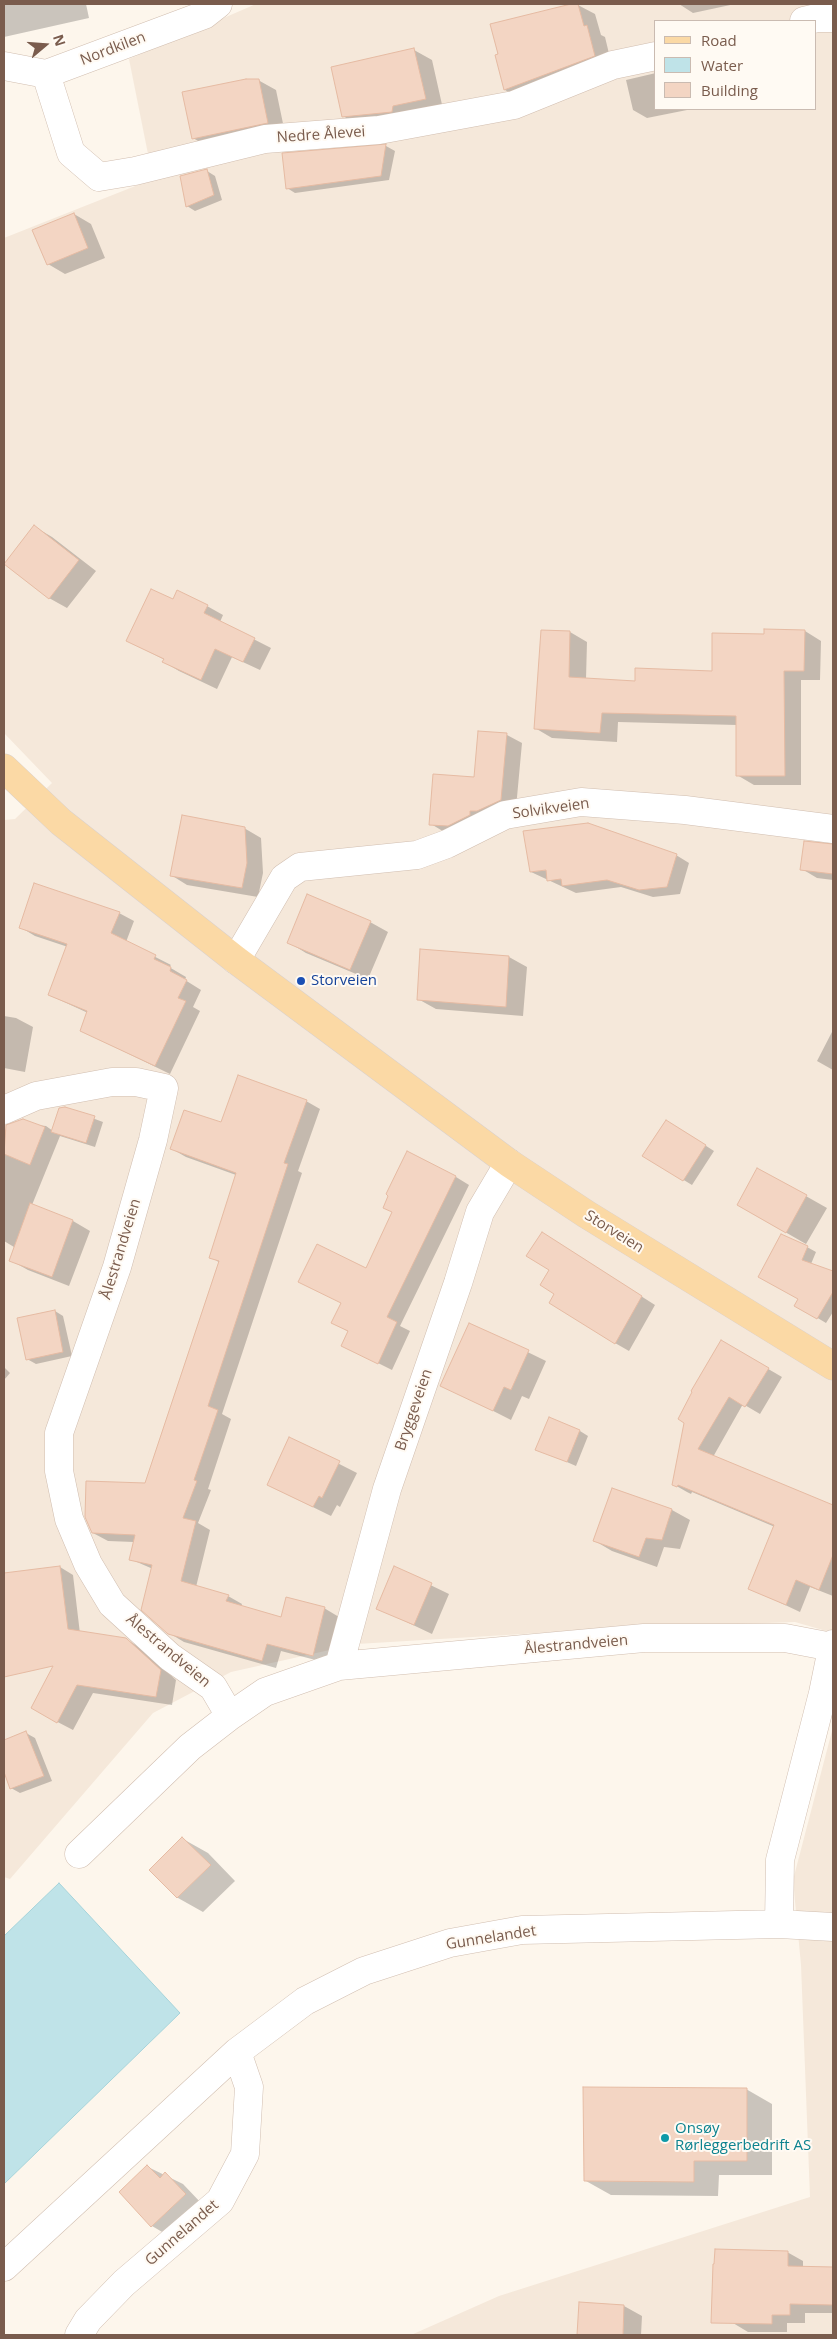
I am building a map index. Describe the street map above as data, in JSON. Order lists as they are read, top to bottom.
{
  "streets": {
    "main road": ["Storveien"],
    "street": [
      "Nordkilen",
      "Nedre Ålevei",
      "Solvikveien",
      "Ålestrandveien",
      "Bryggeveien",
      "Gunnelandet"
    ]
  },
  "crossings": [
    ["Nordkilen", "Nedre Ålevei"],
    ["Solvikveien", "Storveien"],
    ["Storveien", "Bryggeveien"],
    ["Ålestrandveien", "Bryggeveien"],
    ["Ålestrandveien", "Gunnelandet"]
  ],
  "places": ["Storveien", "Onsøy Rørleggerbedrift AS"],
  "legend": ["Road", "Water", "Building"],
  "north": "right"
}
